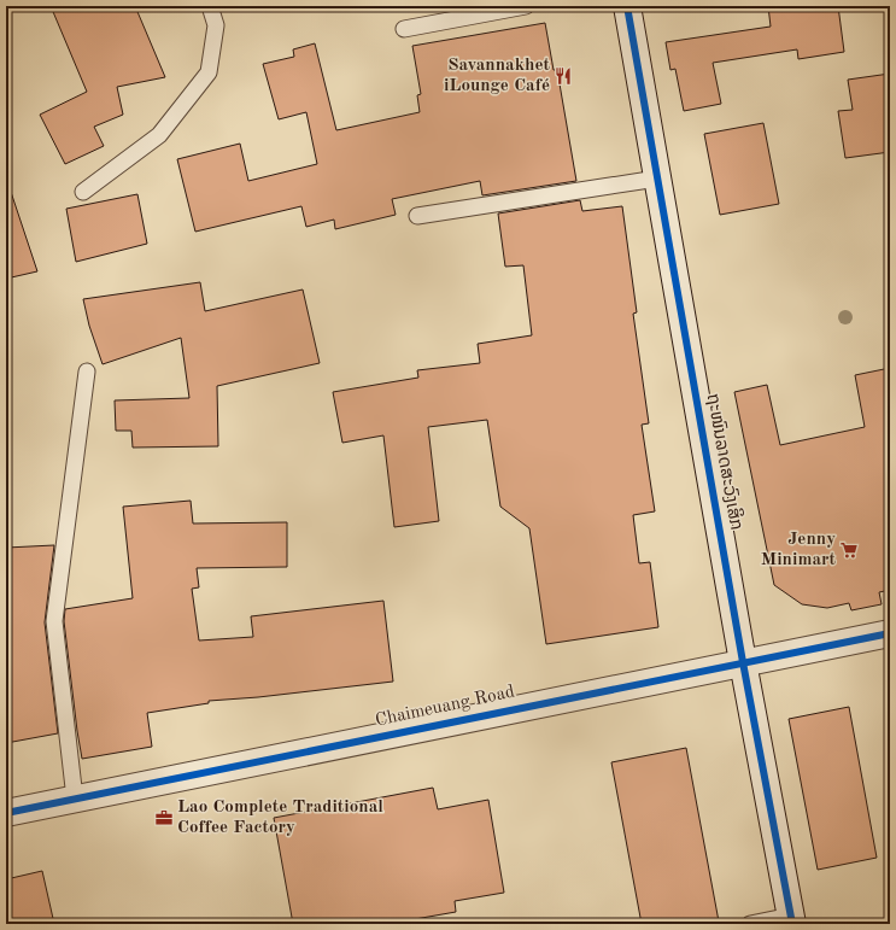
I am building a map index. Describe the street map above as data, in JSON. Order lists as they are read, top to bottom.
{
  "streets": {
    "street": ["ຖະໜົນລາດສະວົງເສິກ", "Chaimeuang Road"]
  },
  "crossings": [
    ["ຖະໜົນລາດສະວົງເສິກ", "Chaimeuang Road"]
  ],
  "places": {
    "restaurant": ["Savannakhet iLounge Café"],
    "supermarket": ["Jenny Minimart"],
    "office": ["Lao Complete Traditional Coffee Factory"]
  }
}
